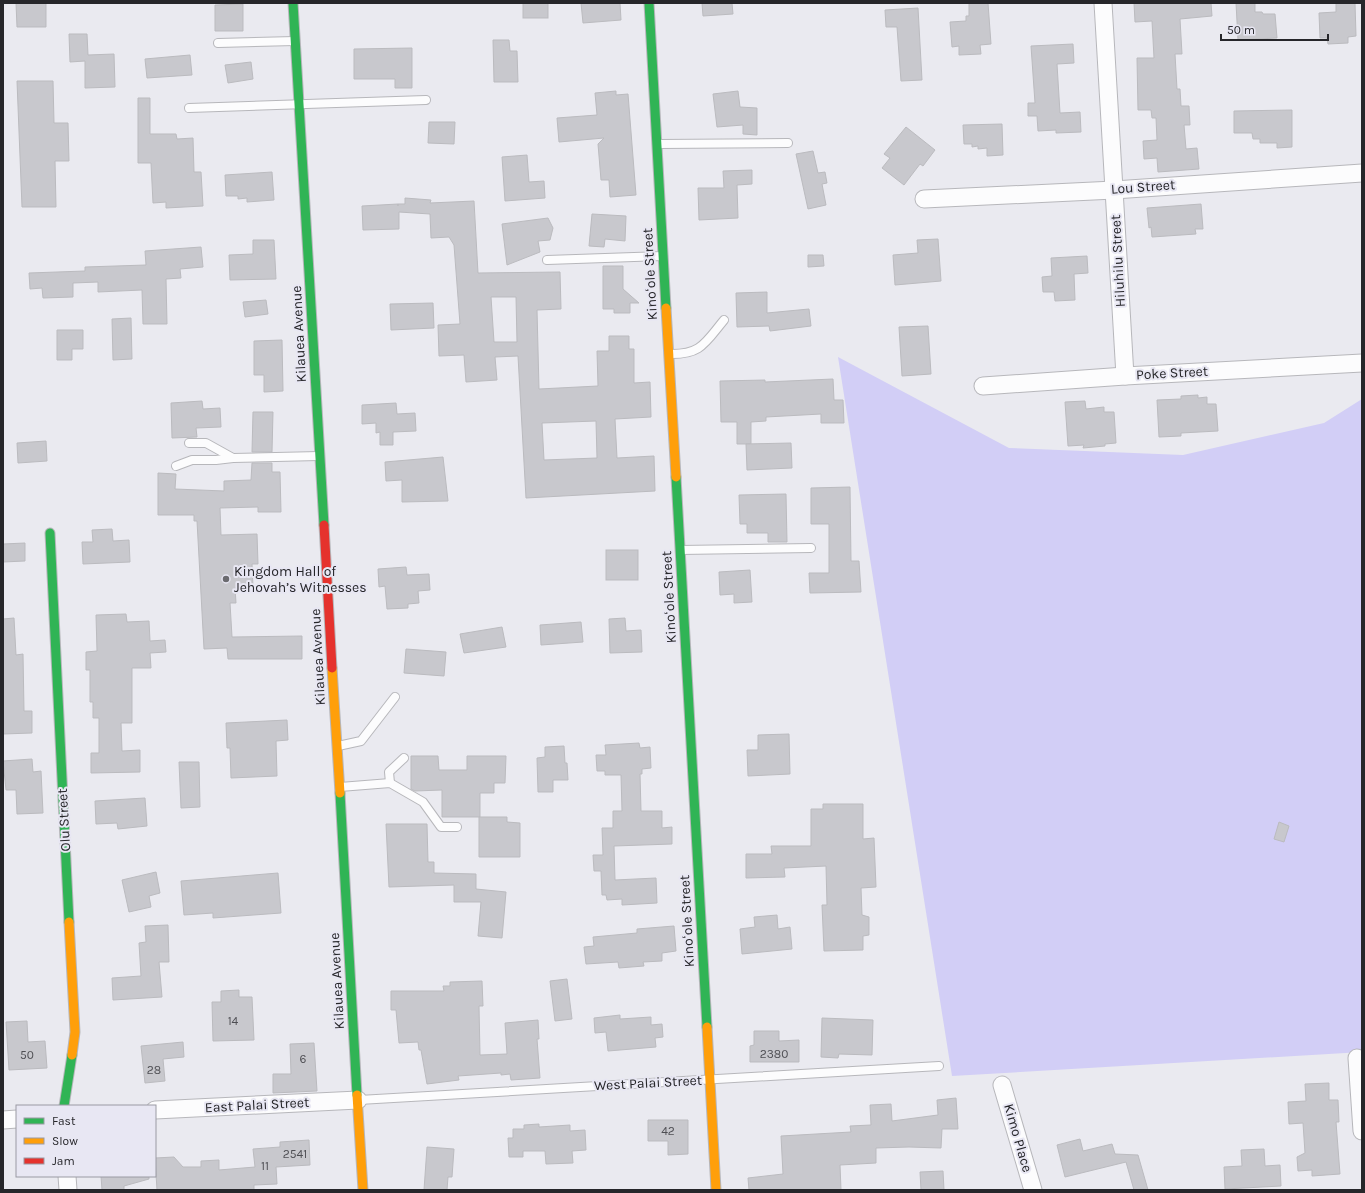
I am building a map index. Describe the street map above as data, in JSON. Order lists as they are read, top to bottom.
{
  "streets": {
    "street": [
      "Lou Street",
      "Hiluhilu Street",
      "Kinoʻole Street",
      "Kilauea Avenue",
      "Poke Street",
      "Olu Street",
      "East Palai Street",
      "Kimo Place"
    ],
    "lane": ["West Palai Street"]
  },
  "crossings": [
    ["Lou Street", "Hiluhilu Street"],
    ["Hiluhilu Street", "Poke Street"],
    ["Kinoʻole Street", "West Palai Street"],
    ["Kilauea Avenue", "West Palai Street"],
    ["Kilauea Avenue", "East Palai Street"],
    ["West Palai Street", "East Palai Street"]
  ],
  "places": ["Kingdom Hall of Jehovah’s Witnesses"],
  "house_numbers": [
    "14",
    "2380",
    "50",
    "6",
    "28",
    "42",
    "2541",
    "11"
  ],
  "legend": ["Fast", "Slow", "Jam"],
  "scale_bar": "50 m"
}
